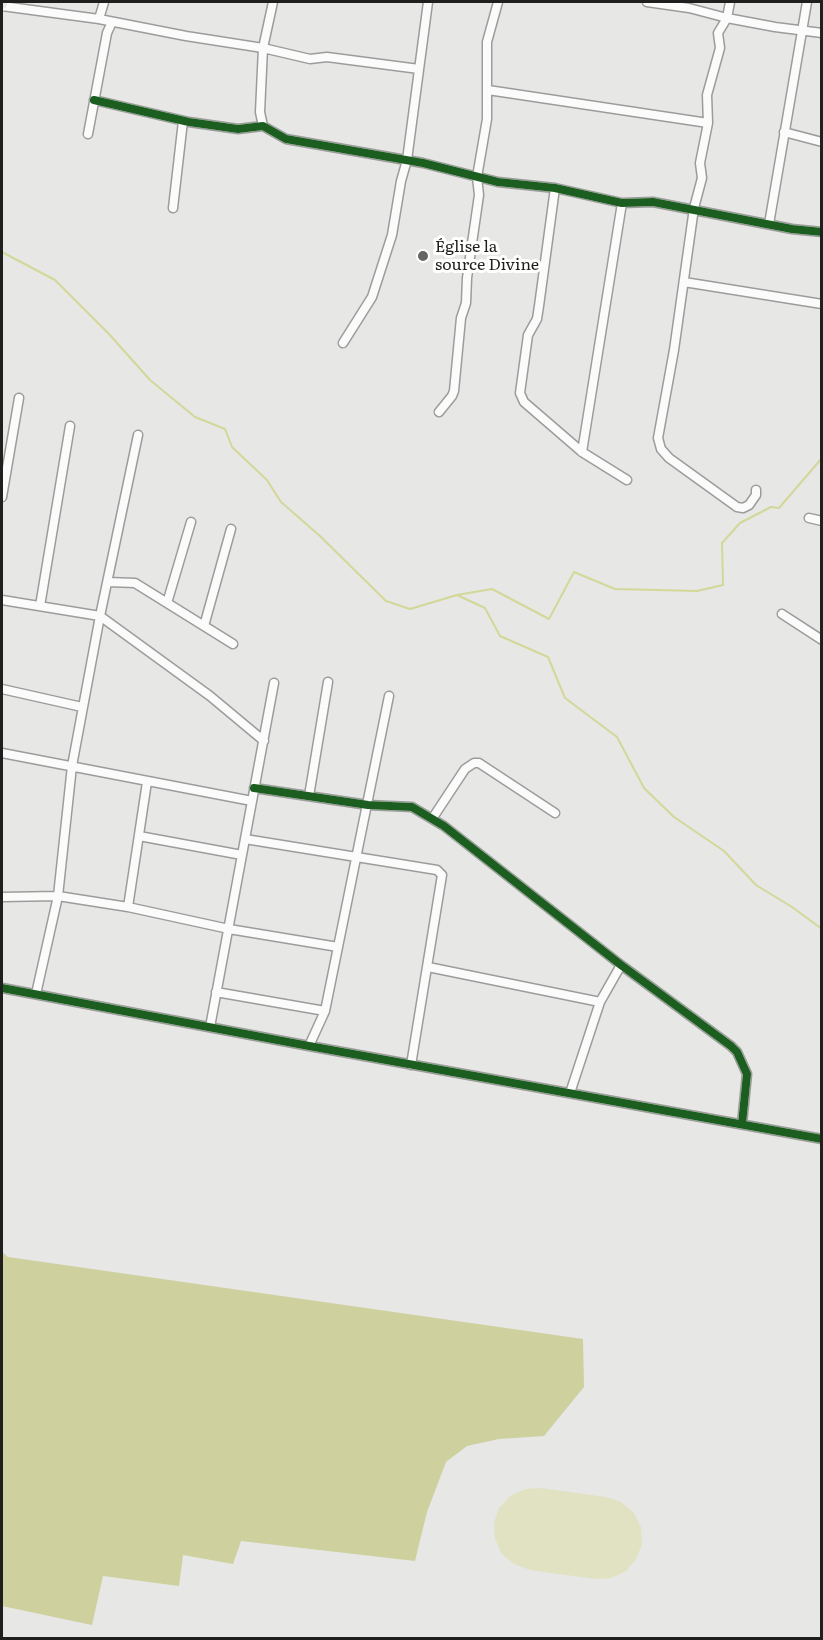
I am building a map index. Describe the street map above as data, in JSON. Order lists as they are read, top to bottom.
{
  "places": ["Église la source Divine"]
}
